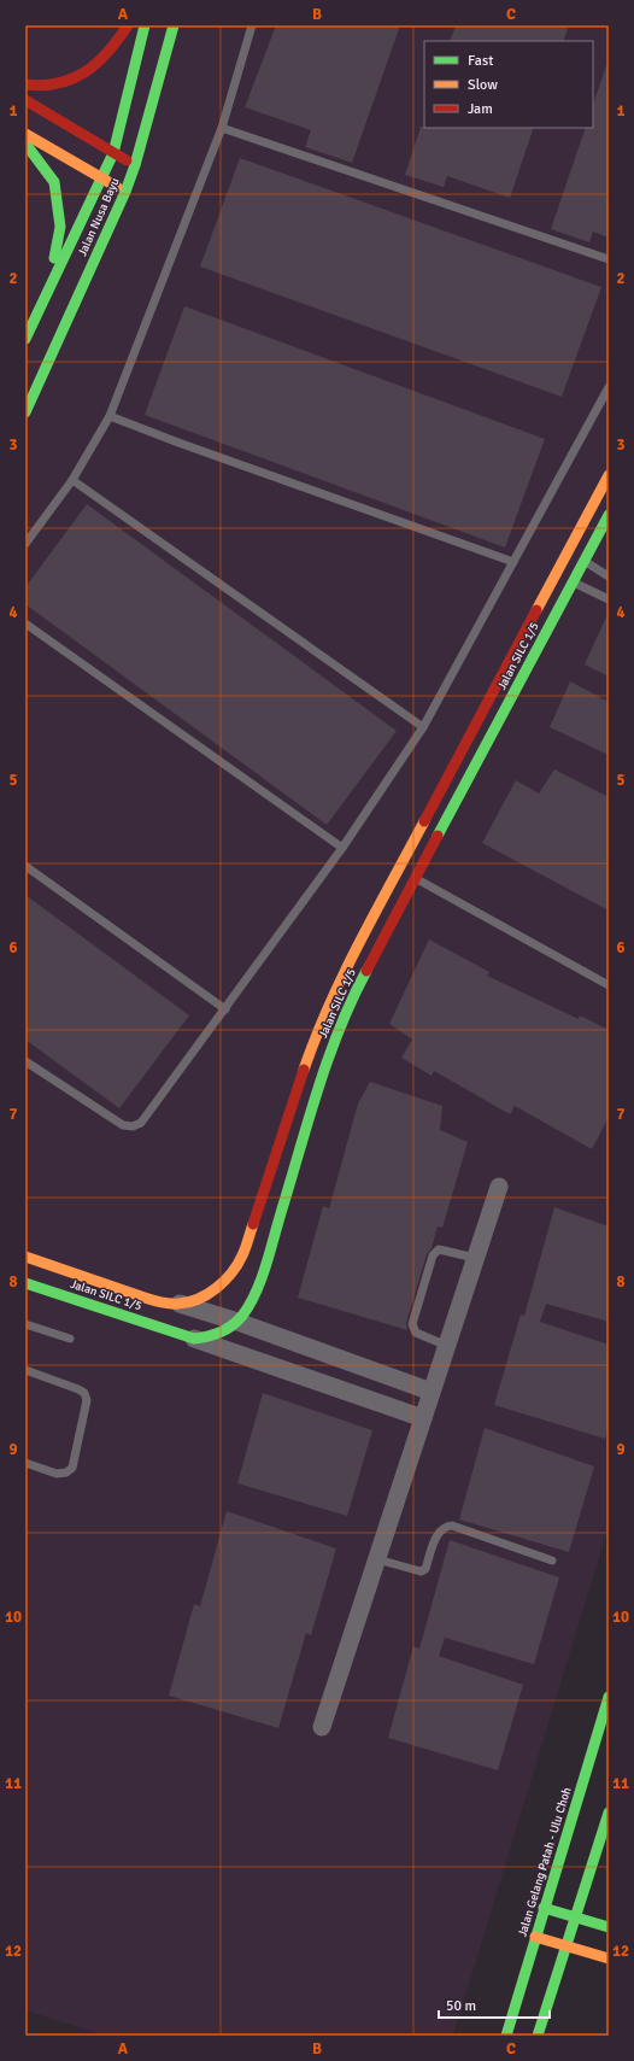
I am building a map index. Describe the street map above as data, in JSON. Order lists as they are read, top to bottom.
{
  "streets": {
    "street": ["Jalan Nusa Bayu", "Jalan SILC 1/5", "Jalan Gelang Patah - Ulu Choh"]
  },
  "legend": ["Fast", "Slow", "Jam"],
  "scale_bar": "50 m",
  "grid": {
    "columns": ["A", "B", "C"],
    "rows": [
      "1",
      "2",
      "3",
      "4",
      "5",
      "6",
      "7",
      "8",
      "9",
      "10",
      "11",
      "12"
    ]
  }
}
